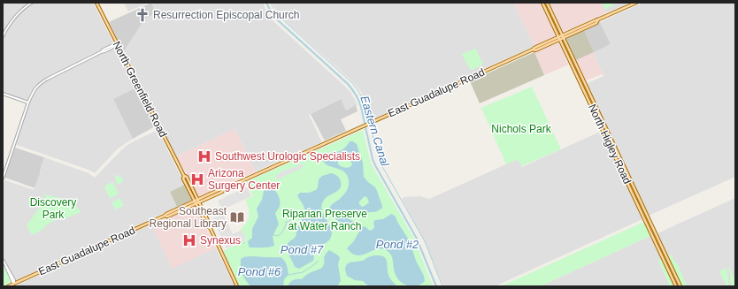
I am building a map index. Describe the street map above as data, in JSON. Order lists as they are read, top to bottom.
{
  "streets": {
    "main road": ["North Greenfield Road", "East Guadalupe Road", "North Higley Road"]
  },
  "crossings": [
    ["North Greenfield Road", "East Guadalupe Road"],
    ["East Guadalupe Road", "North Higley Road"]
  ],
  "water": [
    "Eastern Canal",
    "Pond #2",
    "Pond #7",
    "Pond #6"
  ],
  "parks": ["Nichols Park", "Discovery Park", "Riparian Preserve at Water Ranch"],
  "places": {
    "church": ["Resurrection Episcopal Church"],
    "hospital": ["Southwest Urologic Specialists", "Arizona Surgery Center", "Synexus"],
    "library": ["Southeast Regional Library"]
  }
}
